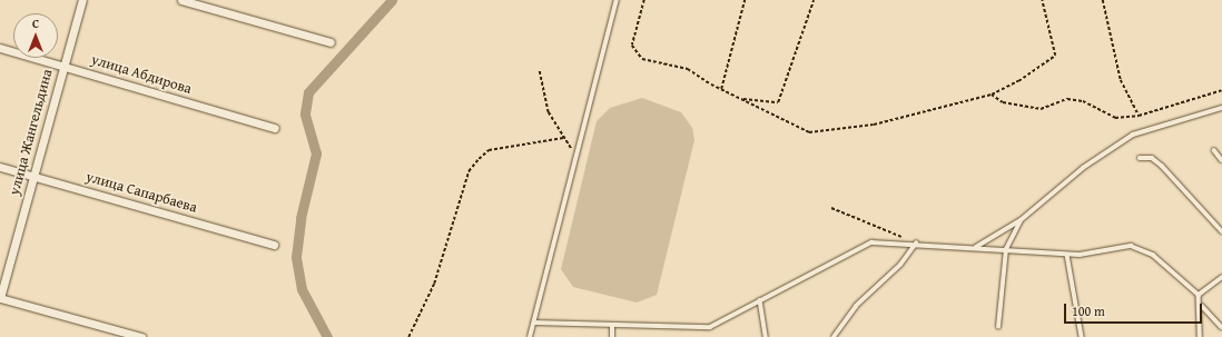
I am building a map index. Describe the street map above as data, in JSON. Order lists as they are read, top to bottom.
{
  "streets": {
    "street": ["улица Абдирова", "улица Жангельдина", "улица Сапарбаева"]
  },
  "crossings": [
    ["улица Абдирова", "улица Жангельдина"],
    ["улица Жангельдина", "улица Сапарбаева"]
  ],
  "scale_bar": "100 m",
  "north": "top"
}
